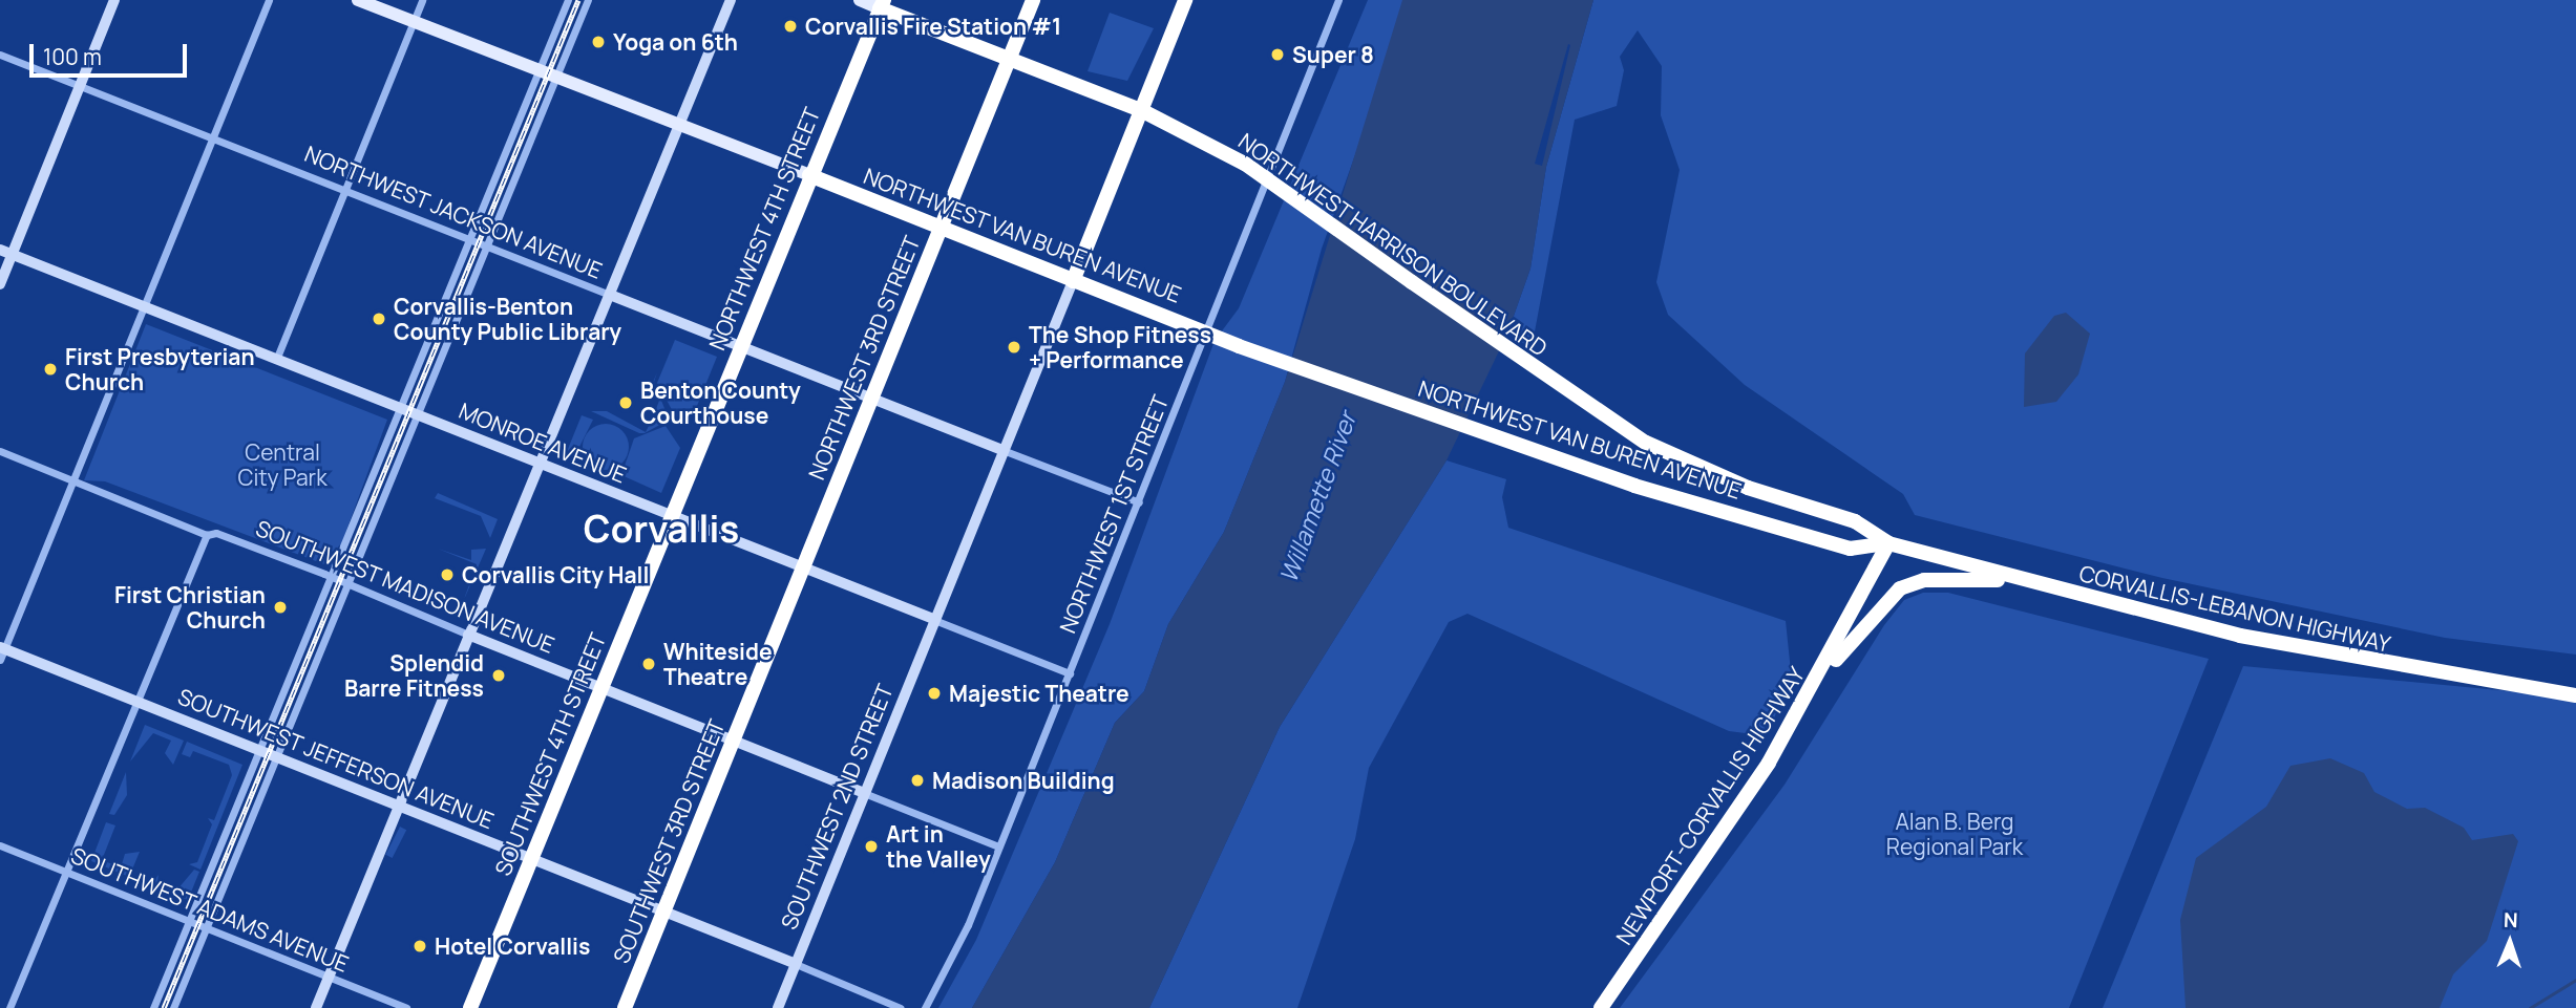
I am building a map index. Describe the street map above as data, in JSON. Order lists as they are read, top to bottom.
{
  "streets": {
    "highway": [
      "NORTHWEST 4TH STREET",
      "NORTHWEST VAN BUREN AVENUE",
      "NORTHWEST HARRISON BOULEVARD",
      "NORTHWEST 3RD STREET",
      "CORVALLIS-LEBANON HIGHWAY",
      "SOUTHWEST 4TH STREET",
      "NEWPORT-CORVALLIS HIGHWAY",
      "SOUTHWEST 3RD STREET"
    ],
    "street": [
      "NORTHWEST JACKSON AVENUE",
      "MONROE AVENUE",
      "NORTHWEST 1ST STREET",
      "SOUTHWEST MADISON AVENUE",
      "SOUTHWEST JEFFERSON AVENUE",
      "SOUTHWEST 2ND STREET",
      "SOUTHWEST ADAMS AVENUE"
    ]
  },
  "crossings": [
    ["NORTHWEST JACKSON AVENUE", "NORTHWEST 4TH STREET"],
    ["NORTHWEST JACKSON AVENUE", "NORTHWEST 3RD STREET"],
    ["NORTHWEST JACKSON AVENUE", "NORTHWEST 1ST STREET"],
    ["NORTHWEST JACKSON AVENUE", "SOUTHWEST 2ND STREET"],
    ["NORTHWEST 4TH STREET", "NORTHWEST VAN BUREN AVENUE"],
    ["NORTHWEST 4TH STREET", "NORTHWEST HARRISON BOULEVARD"],
    ["NORTHWEST 4TH STREET", "MONROE AVENUE"],
    ["NORTHWEST 4TH STREET", "SOUTHWEST 4TH STREET"],
    ["NORTHWEST VAN BUREN AVENUE", "NORTHWEST HARRISON BOULEVARD"],
    ["NORTHWEST VAN BUREN AVENUE", "NORTHWEST 3RD STREET"],
    ["NORTHWEST VAN BUREN AVENUE", "NORTHWEST 1ST STREET"],
    ["NORTHWEST VAN BUREN AVENUE", "CORVALLIS-LEBANON HIGHWAY"],
    ["NORTHWEST VAN BUREN AVENUE", "NEWPORT-CORVALLIS HIGHWAY"],
    ["NORTHWEST VAN BUREN AVENUE", "SOUTHWEST 2ND STREET"],
    ["NORTHWEST HARRISON BOULEVARD", "NORTHWEST 3RD STREET"],
    ["NORTHWEST HARRISON BOULEVARD", "CORVALLIS-LEBANON HIGHWAY"],
    ["NORTHWEST HARRISON BOULEVARD", "NEWPORT-CORVALLIS HIGHWAY"],
    ["NORTHWEST 3RD STREET", "MONROE AVENUE"],
    ["NORTHWEST 3RD STREET", "SOUTHWEST 3RD STREET"],
    ["MONROE AVENUE", "NORTHWEST 1ST STREET"],
    ["MONROE AVENUE", "SOUTHWEST 4TH STREET"],
    ["MONROE AVENUE", "SOUTHWEST 2ND STREET"],
    ["MONROE AVENUE", "SOUTHWEST 3RD STREET"],
    ["NORTHWEST 1ST STREET", "SOUTHWEST MADISON AVENUE"],
    ["SOUTHWEST MADISON AVENUE", "SOUTHWEST 4TH STREET"],
    ["SOUTHWEST MADISON AVENUE", "SOUTHWEST 2ND STREET"],
    ["SOUTHWEST MADISON AVENUE", "SOUTHWEST 3RD STREET"],
    ["CORVALLIS-LEBANON HIGHWAY", "NEWPORT-CORVALLIS HIGHWAY"],
    ["SOUTHWEST 4TH STREET", "SOUTHWEST JEFFERSON AVENUE"],
    ["SOUTHWEST JEFFERSON AVENUE", "SOUTHWEST 2ND STREET"],
    ["SOUTHWEST JEFFERSON AVENUE", "SOUTHWEST 3RD STREET"]
  ],
  "districts": ["Corvallis"],
  "water": ["Willamette River"],
  "parks": ["Central City Park", "Alan B. Berg Regional Park"],
  "places": [
    "Corvallis Fire Station #1",
    "Yoga on 6th",
    "Super 8",
    "Corvallis-Benton County Public Library",
    "The Shop Fitness + Performance",
    "First Presbyterian Church",
    "Benton County Courthouse",
    "Corvallis City Hall",
    "First Christian Church",
    "Whiteside Theatre",
    "Splendid Barre Fitness",
    "Majestic Theatre",
    "Madison Building",
    "Art in the Valley",
    "Hotel Corvallis"
  ],
  "scale_bar": "100 m",
  "north": "top"
}
